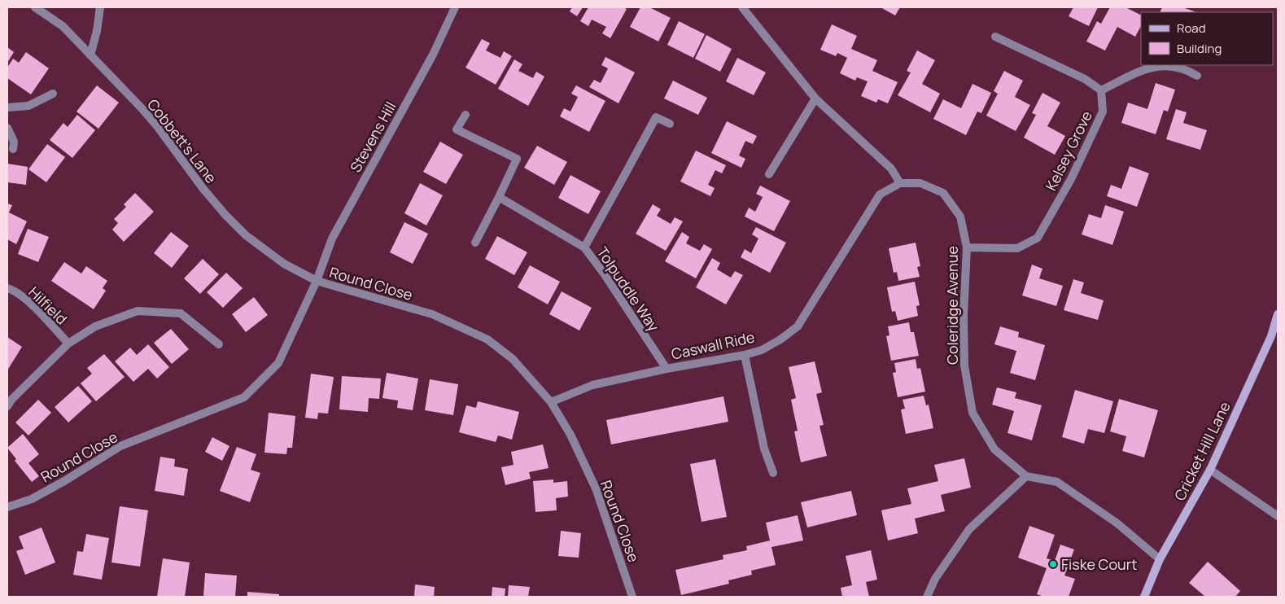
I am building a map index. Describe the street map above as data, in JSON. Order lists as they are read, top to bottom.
{
  "streets": {
    "street": [
      "Stevens Hill",
      "Cobbett's Lane",
      "Kelsey Grove",
      "Round Close",
      "Tolpuddle Way",
      "Hilfield",
      "Coleridge Avenue",
      "Caswall Ride",
      "Cricket Hill Lane"
    ]
  },
  "crossings": [
    ["Stevens Hill", "Cobbett's Lane"],
    ["Stevens Hill", "Round Close"],
    ["Cobbett's Lane", "Round Close"],
    ["Kelsey Grove", "Coleridge Avenue"],
    ["Round Close", "Caswall Ride"],
    ["Tolpuddle Way", "Caswall Ride"],
    ["Coleridge Avenue", "Caswall Ride"]
  ],
  "places": ["Fiske Court"],
  "legend": ["Road", "Building"]
}
